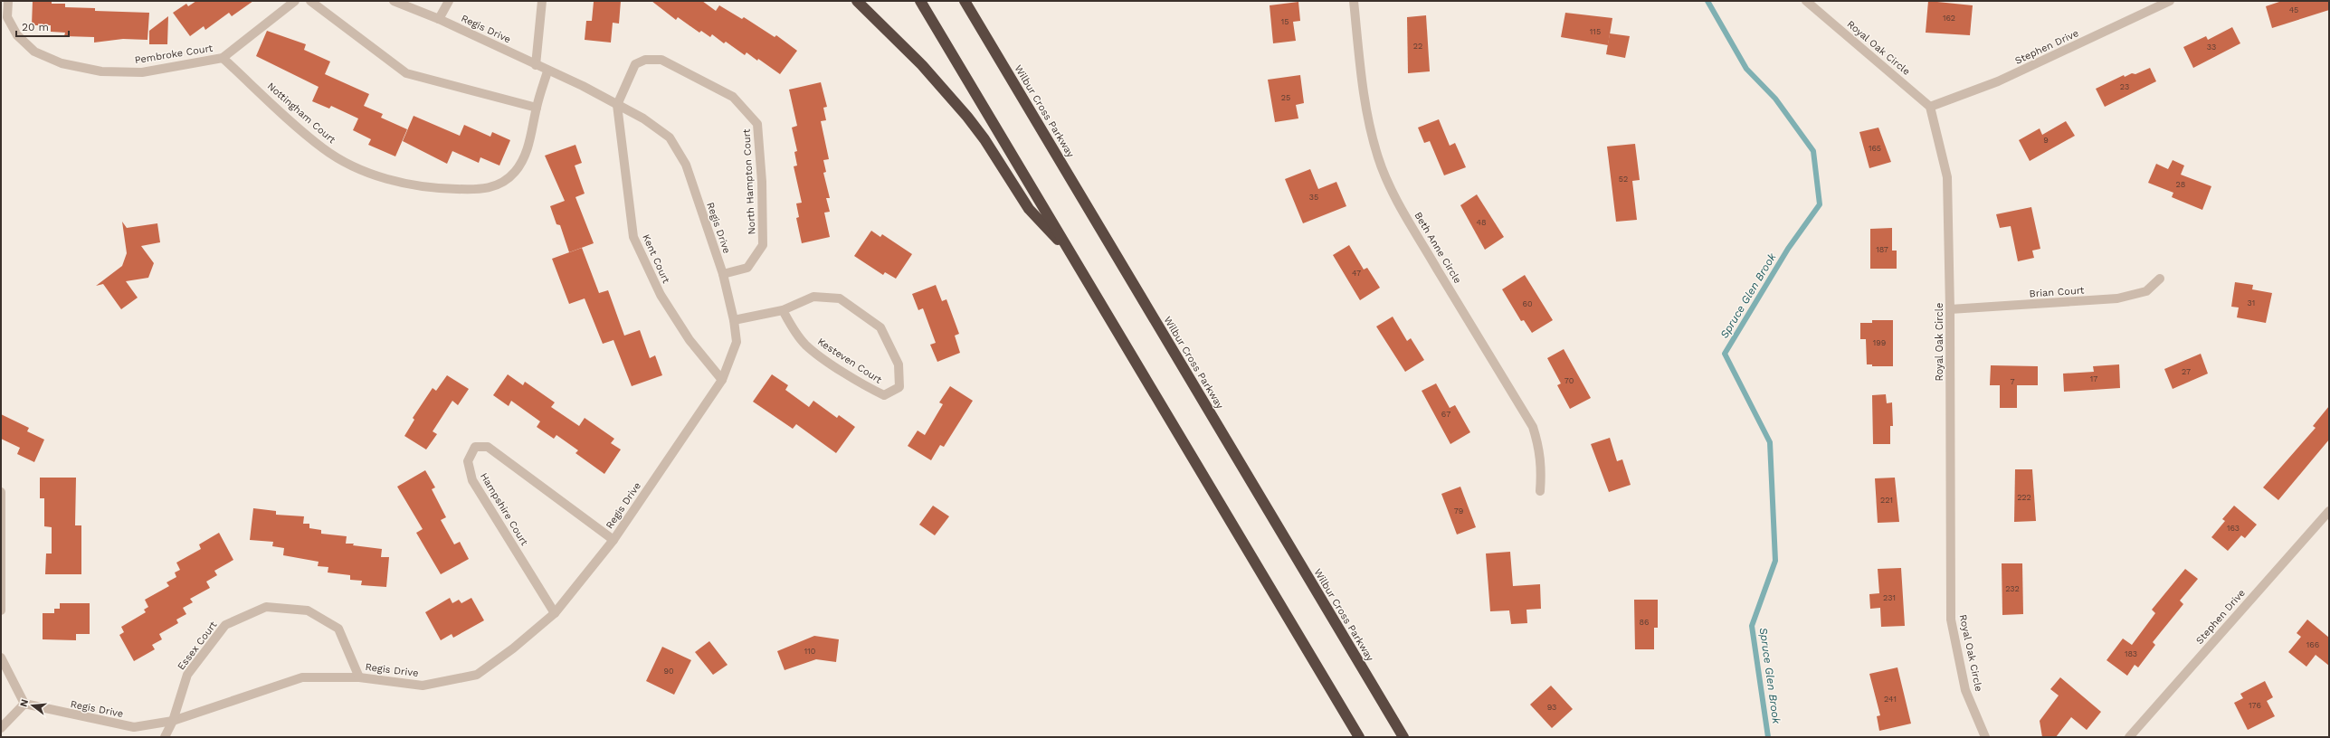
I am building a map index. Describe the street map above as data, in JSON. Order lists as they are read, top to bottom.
{
  "streets": {
    "highway": ["Wilbur Cross Parkway"],
    "street": [
      "Regis Drive",
      "Stephen Drive",
      "Royal Oak Circle",
      "Pembroke Court",
      "Nottingham Court",
      "North Hampton Court",
      "Beth Anne Circle",
      "Kent Court",
      "Brian Court",
      "Kesteven Court",
      "Hampshire Court",
      "Essex Court"
    ]
  },
  "crossings": [
    ["Regis Drive", "Nottingham Court"],
    ["Regis Drive", "North Hampton Court"],
    ["Regis Drive", "Kent Court"],
    ["Regis Drive", "Kesteven Court"],
    ["Regis Drive", "Hampshire Court"],
    ["Regis Drive", "Essex Court"],
    ["Stephen Drive", "Royal Oak Circle"],
    ["Royal Oak Circle", "Brian Court"],
    ["Pembroke Court", "Nottingham Court"],
    ["North Hampton Court", "Kent Court"]
  ],
  "water": ["Spruce Glen Brook"],
  "house_numbers": [
    "45",
    "162",
    "15",
    "115",
    "22",
    "33",
    "23",
    "25",
    "9",
    "165",
    "52",
    "28",
    "35",
    "48",
    "187",
    "47",
    "31",
    "60",
    "199",
    "27",
    "17",
    "70",
    "7",
    "67",
    "222",
    "221",
    "79",
    "163",
    "232",
    "231",
    "86",
    "166",
    "110",
    "183",
    "90",
    "241",
    "176",
    "93"
  ],
  "scale_bar": "20 m",
  "north": "left"
}
